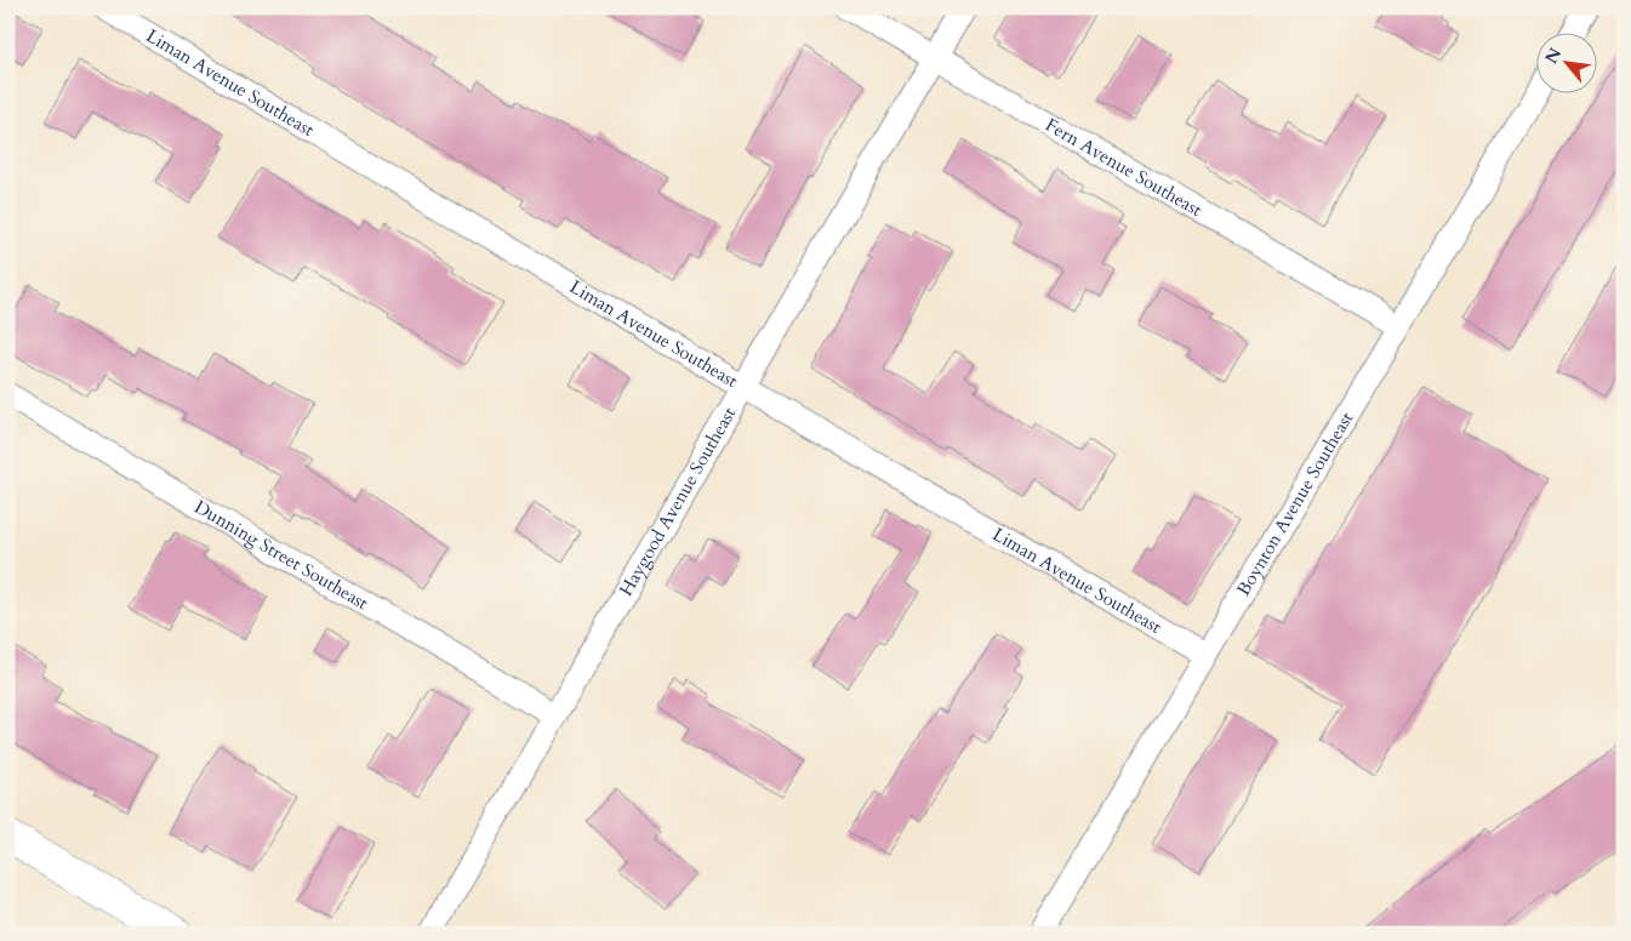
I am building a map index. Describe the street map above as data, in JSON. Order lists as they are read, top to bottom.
{
  "streets": {
    "street": [
      "Liman Avenue Southeast",
      "Fern Avenue Southeast",
      "Haygood Avenue Southeast",
      "Boynton Avenue Southeast",
      "Dunning Street Southeast"
    ]
  },
  "crossings": [
    ["Liman Avenue Southeast", "Haygood Avenue Southeast"],
    ["Liman Avenue Southeast", "Boynton Avenue Southeast"],
    ["Fern Avenue Southeast", "Haygood Avenue Southeast"],
    ["Fern Avenue Southeast", "Boynton Avenue Southeast"],
    ["Haygood Avenue Southeast", "Dunning Street Southeast"]
  ],
  "north": "top left"
}
